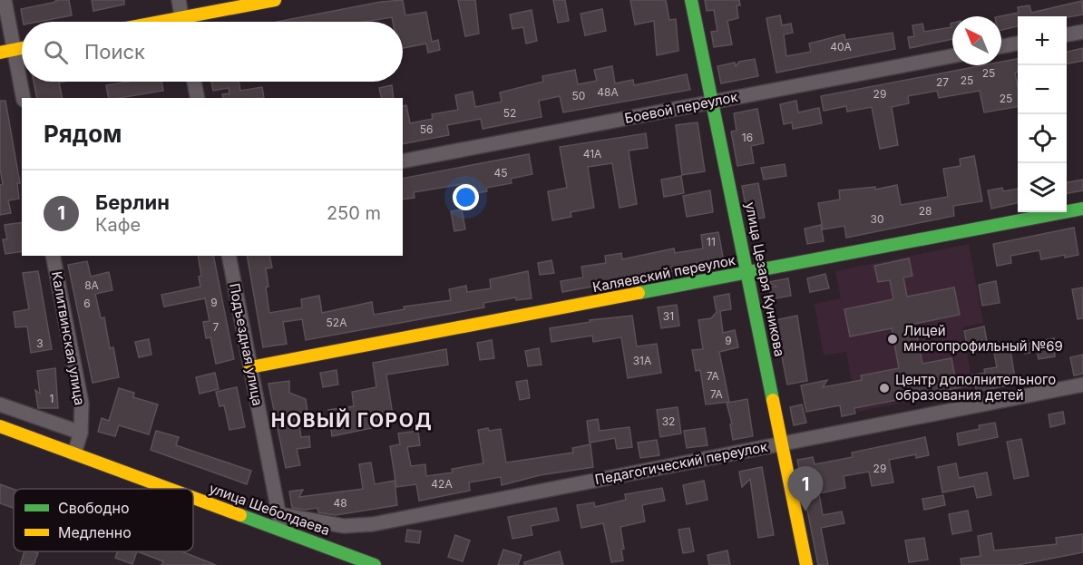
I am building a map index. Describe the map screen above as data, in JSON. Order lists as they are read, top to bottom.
{
  "streets": {
    "street": [
      "Боевой переулок",
      "Каляевский переулок",
      "улица Цезаря Куникова",
      "Калитвинская улица",
      "Подъездная улица",
      "Педагогический переулок",
      "улица Шеболдаева"
    ]
  },
  "crossings": [
    ["Боевой переулок", "улица Цезаря Куникова"],
    ["Каляевский переулок", "улица Цезаря Куникова"],
    ["Каляевский переулок", "Подъездная улица"],
    ["улица Цезаря Куникова", "Педагогический переулок"],
    ["Калитвинская улица", "улица Шеболдаева"],
    ["Подъездная улица", "Педагогический переулок"],
    ["Подъездная улица", "улица Шеболдаева"]
  ],
  "districts": ["НОВЫЙ ГОРОД"],
  "places": ["Лицей многопрофильный №69", "Центр дополнительного образования детей"],
  "house_numbers": [
    "40А",
    "25",
    "25",
    "27",
    "48А",
    "29",
    "50",
    "25",
    "52",
    "56",
    "16",
    "41А",
    "45",
    "28",
    "30",
    "11",
    "8А",
    "9",
    "6",
    "31",
    "52А",
    "7",
    "9",
    "3",
    "31А",
    "7А",
    "7А",
    "1",
    "32",
    "29",
    "42А",
    "48"
  ],
  "legend": ["Свободно", "Медленно"],
  "north": "top left",
  "page": {
    "map_buttons": ["+", "−"],
    "search": "Поиск",
    "heading": "Рядом",
    "list": [
      {
        "mark": "1",
        "name": "Берлин",
        "note": "Кафе",
        "value": "250 m"
      }
    ],
    "pins": "1"
  }
}
